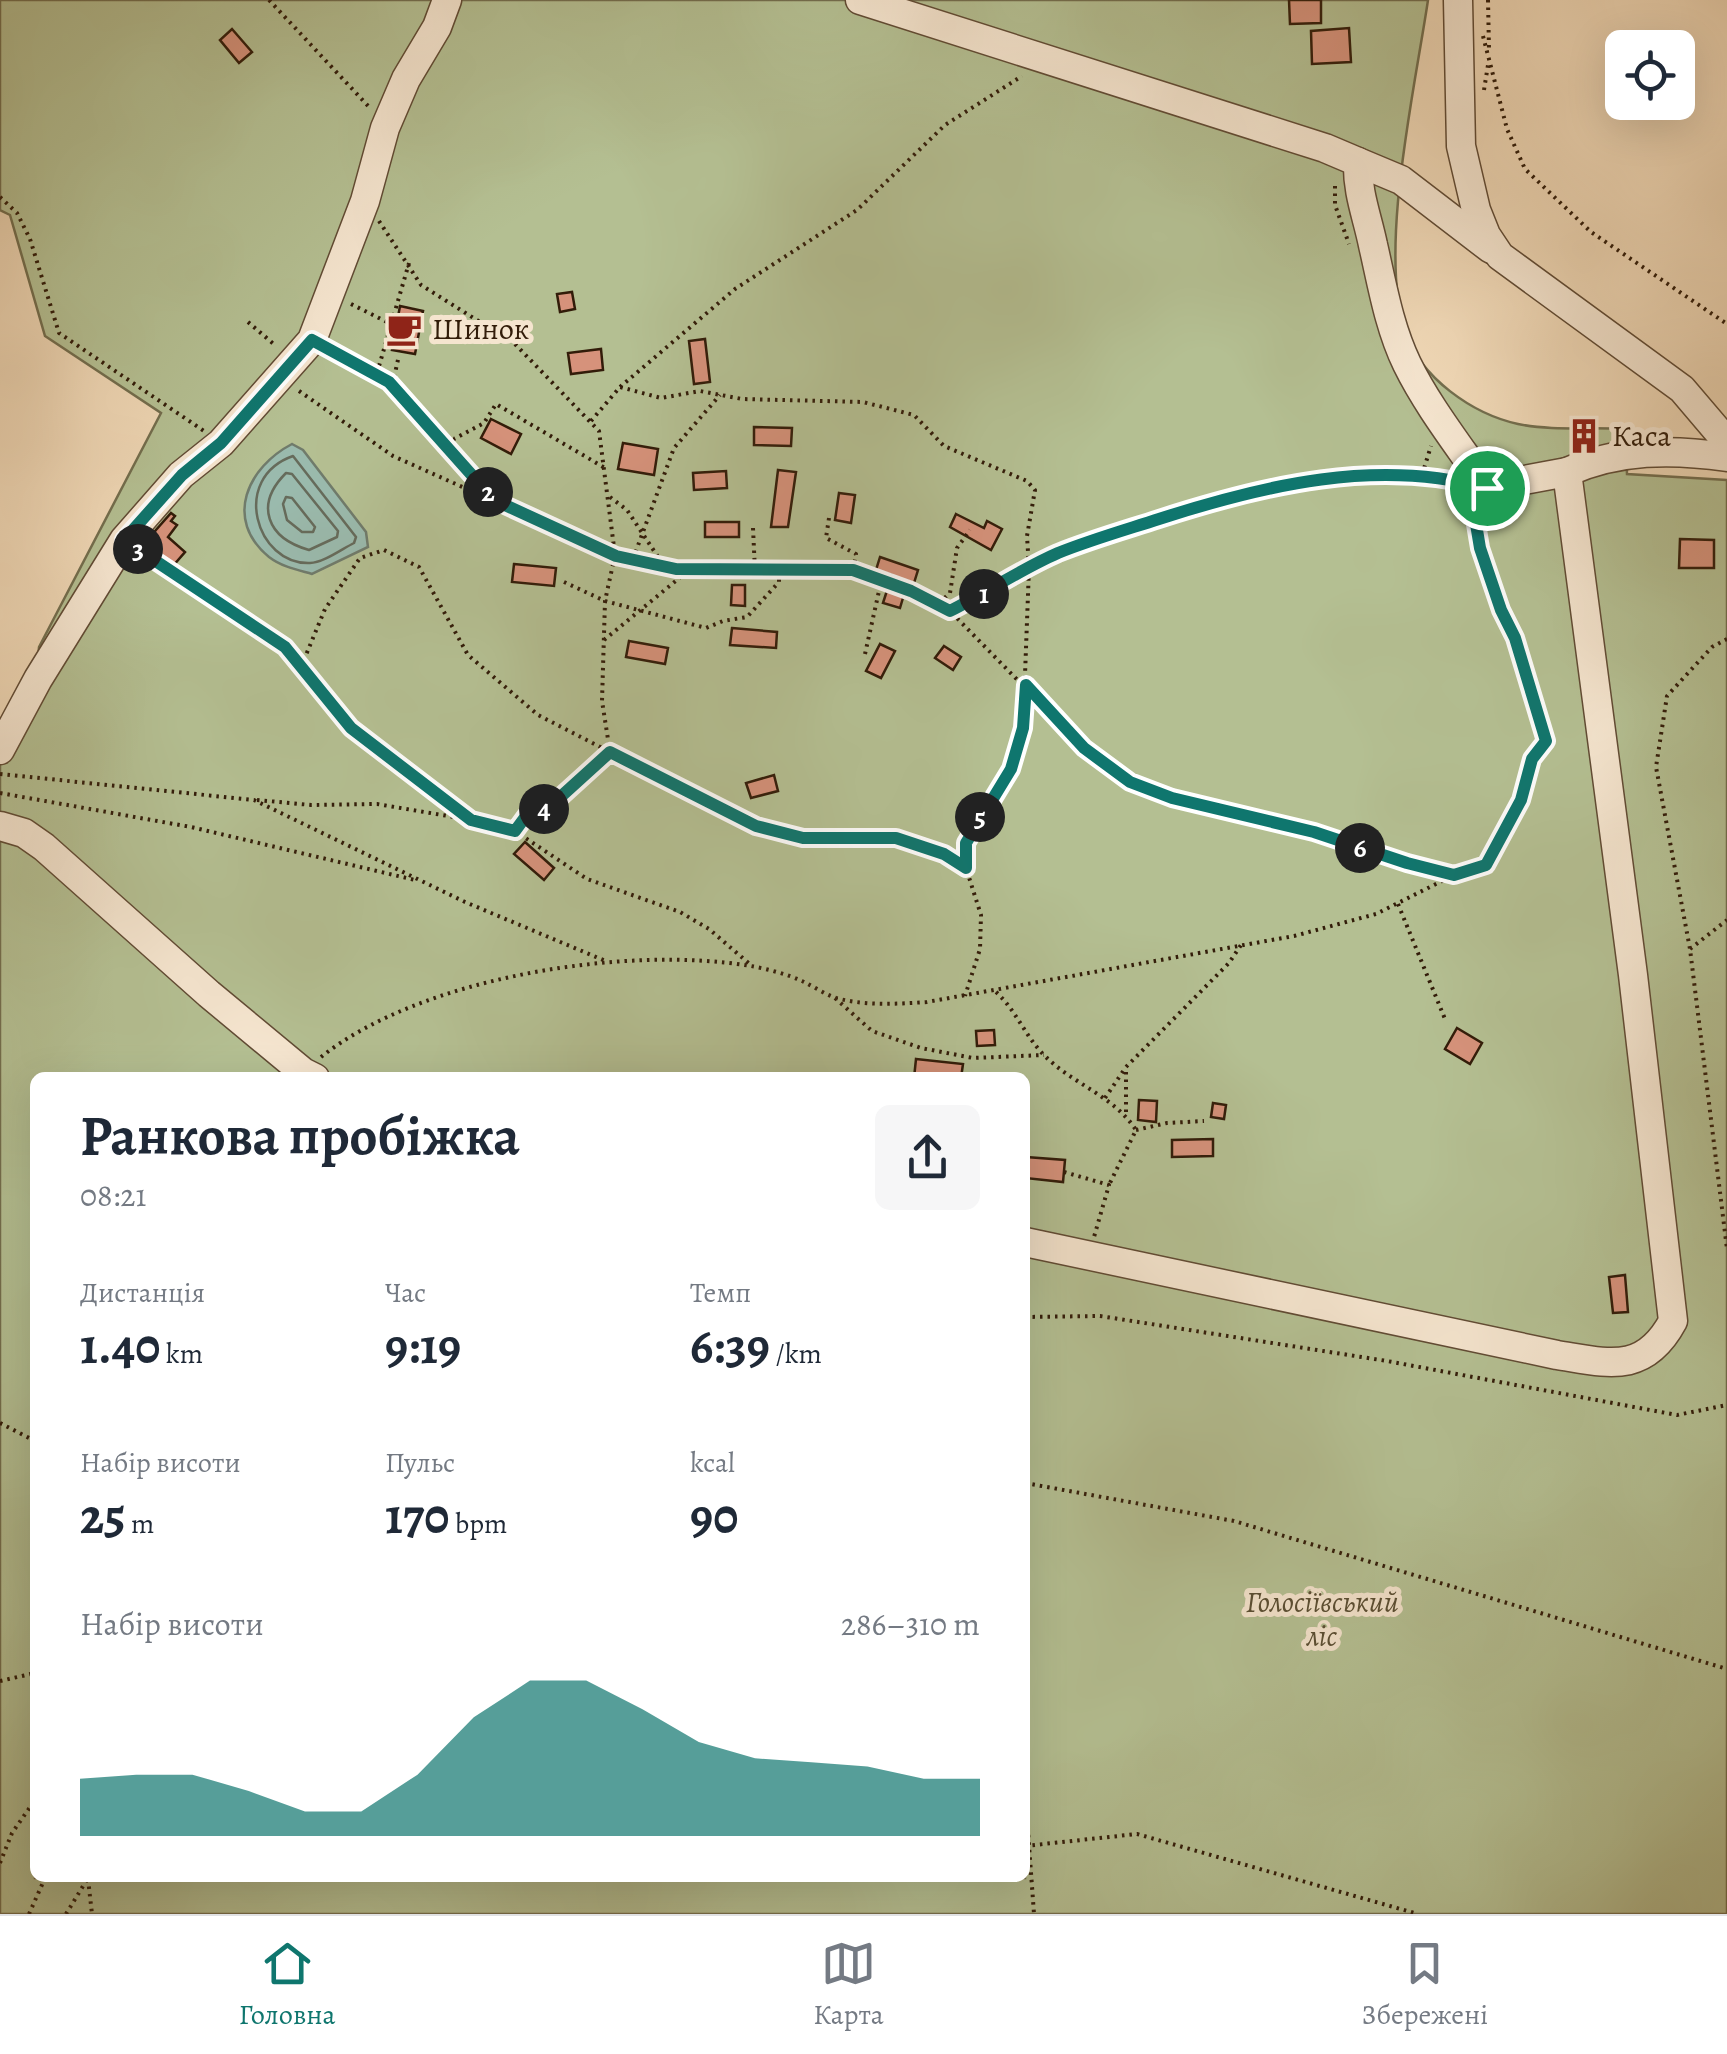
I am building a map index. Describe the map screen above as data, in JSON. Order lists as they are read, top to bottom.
{
  "parks": ["Голосіївський ліс"],
  "places": {
    "cafe": ["Шинок"],
    "building": ["Каса"]
  },
  "page": {
    "pins": [
      "2",
      "3",
      "1",
      "4",
      "5",
      "6"
    ],
    "heading": ["Ранкова пробіжка", "08:21"],
    "stats": [
      ["Дистанція", "1.40 km"],
      ["Час", "9:19"],
      ["Темп", "6:39 /km"],
      ["Набір висоти", "25 m"],
      ["Пульс", "170 bpm"],
      ["kcal", "90"]
    ],
    "chart": ["Набір висоти", "286–310 m"],
    "tabs": ["Головна", "Карта", "Збережені"]
  }
}
